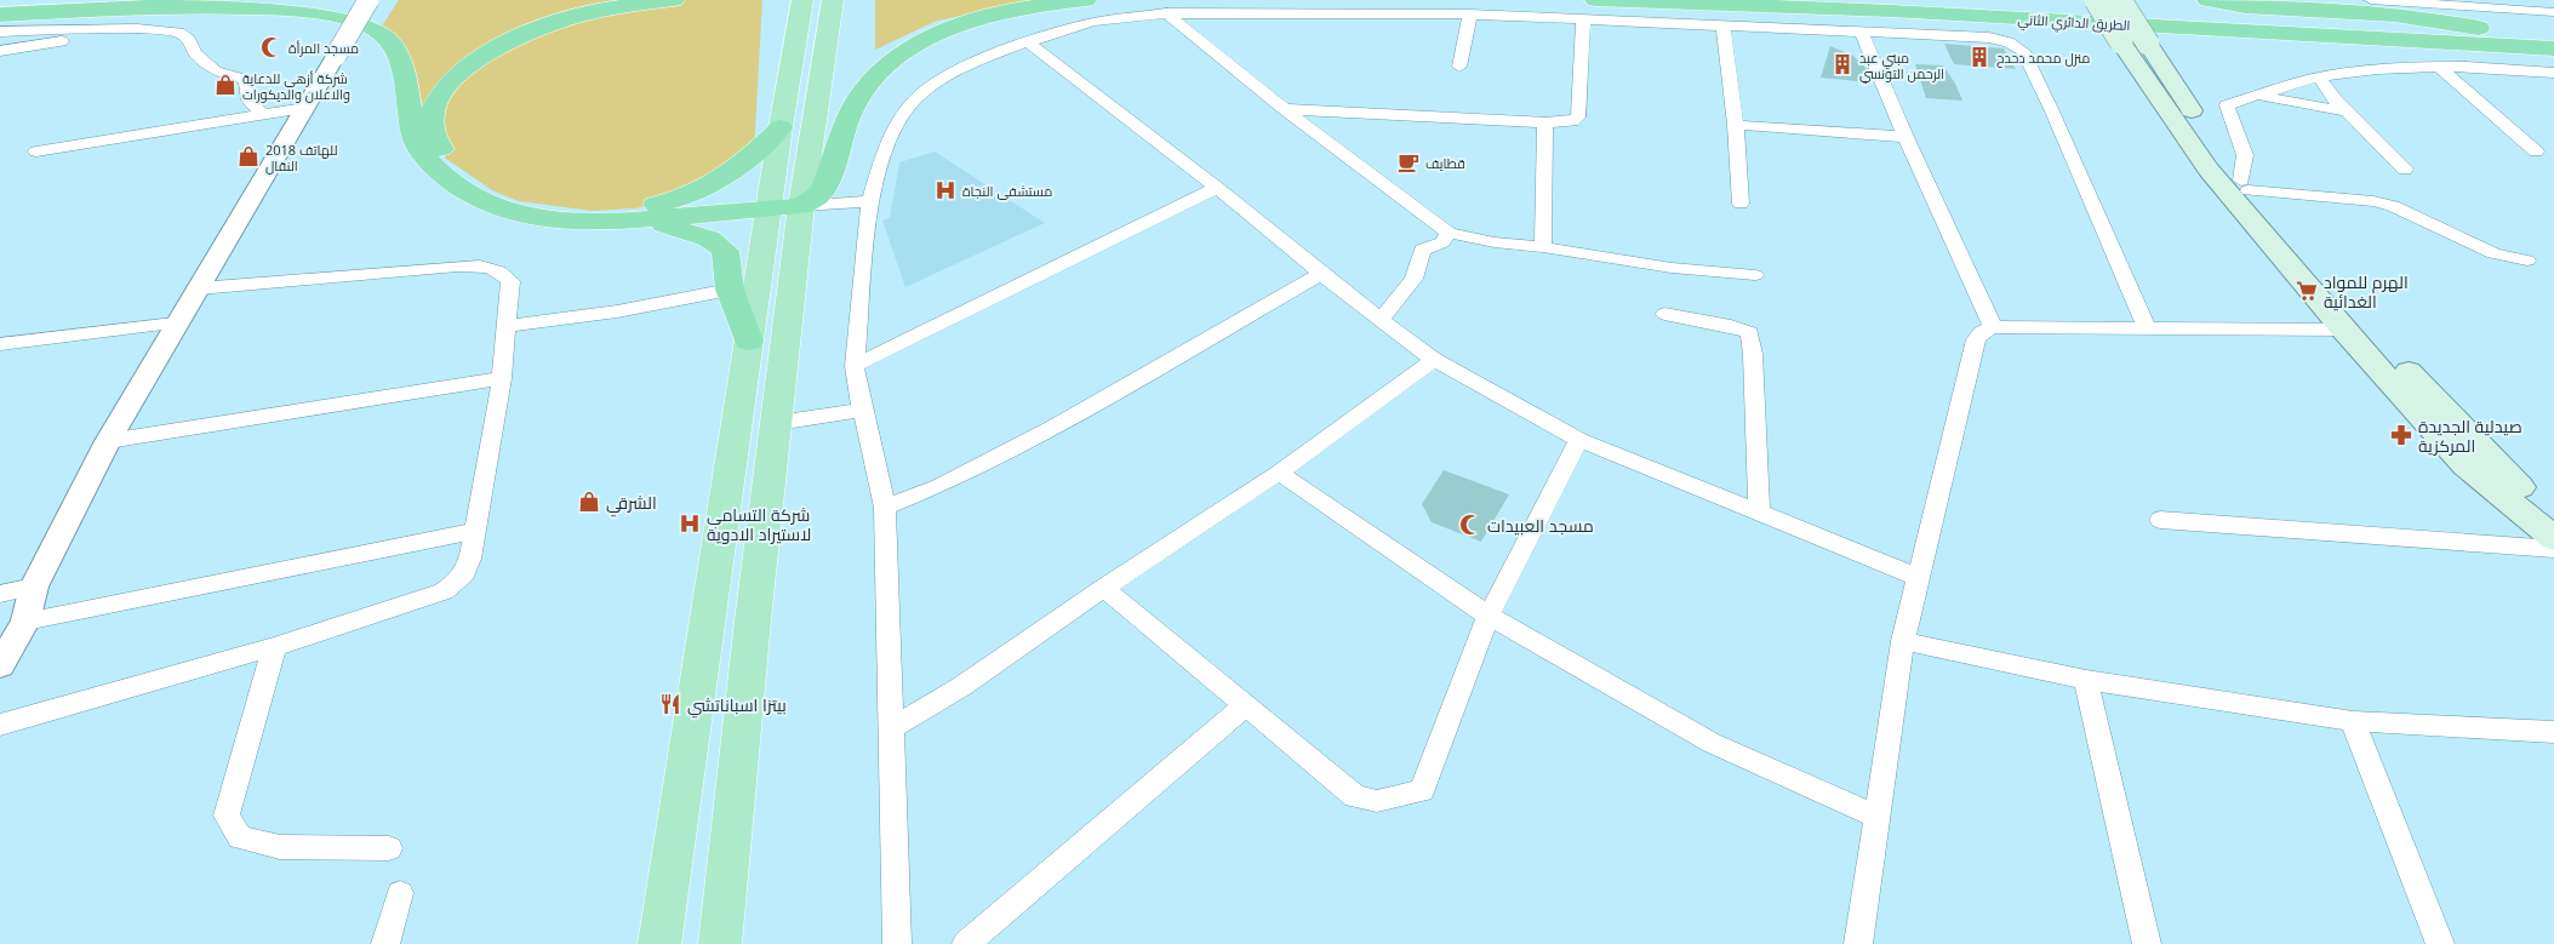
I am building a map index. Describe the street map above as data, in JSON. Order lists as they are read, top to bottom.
{
  "streets": {
    "highway": ["الطريق الدائري الثاني"]
  },
  "places": {
    "mosque": ["مسجد المرأة", "مسجد العبيدات"],
    "building": ["منزل محمد دحدح", "مبني عبد الرحمن التونسي"],
    "shop": ["شركة أزهى للدعاية والاعلان والديكورات", "2018 للهاتف النقال", "الشرقي"],
    "cafe": ["قطايف"],
    "hospital": ["مستشفى النجاة", "شركة التسامي لاستيراد الادوية"],
    "supermarket": ["الهرم للمواد الغدائية"],
    "pharmacy": ["صيدلية الجديدة المركزية"],
    "restaurant": ["بيتزا اسباناتشي"]
  }
}
